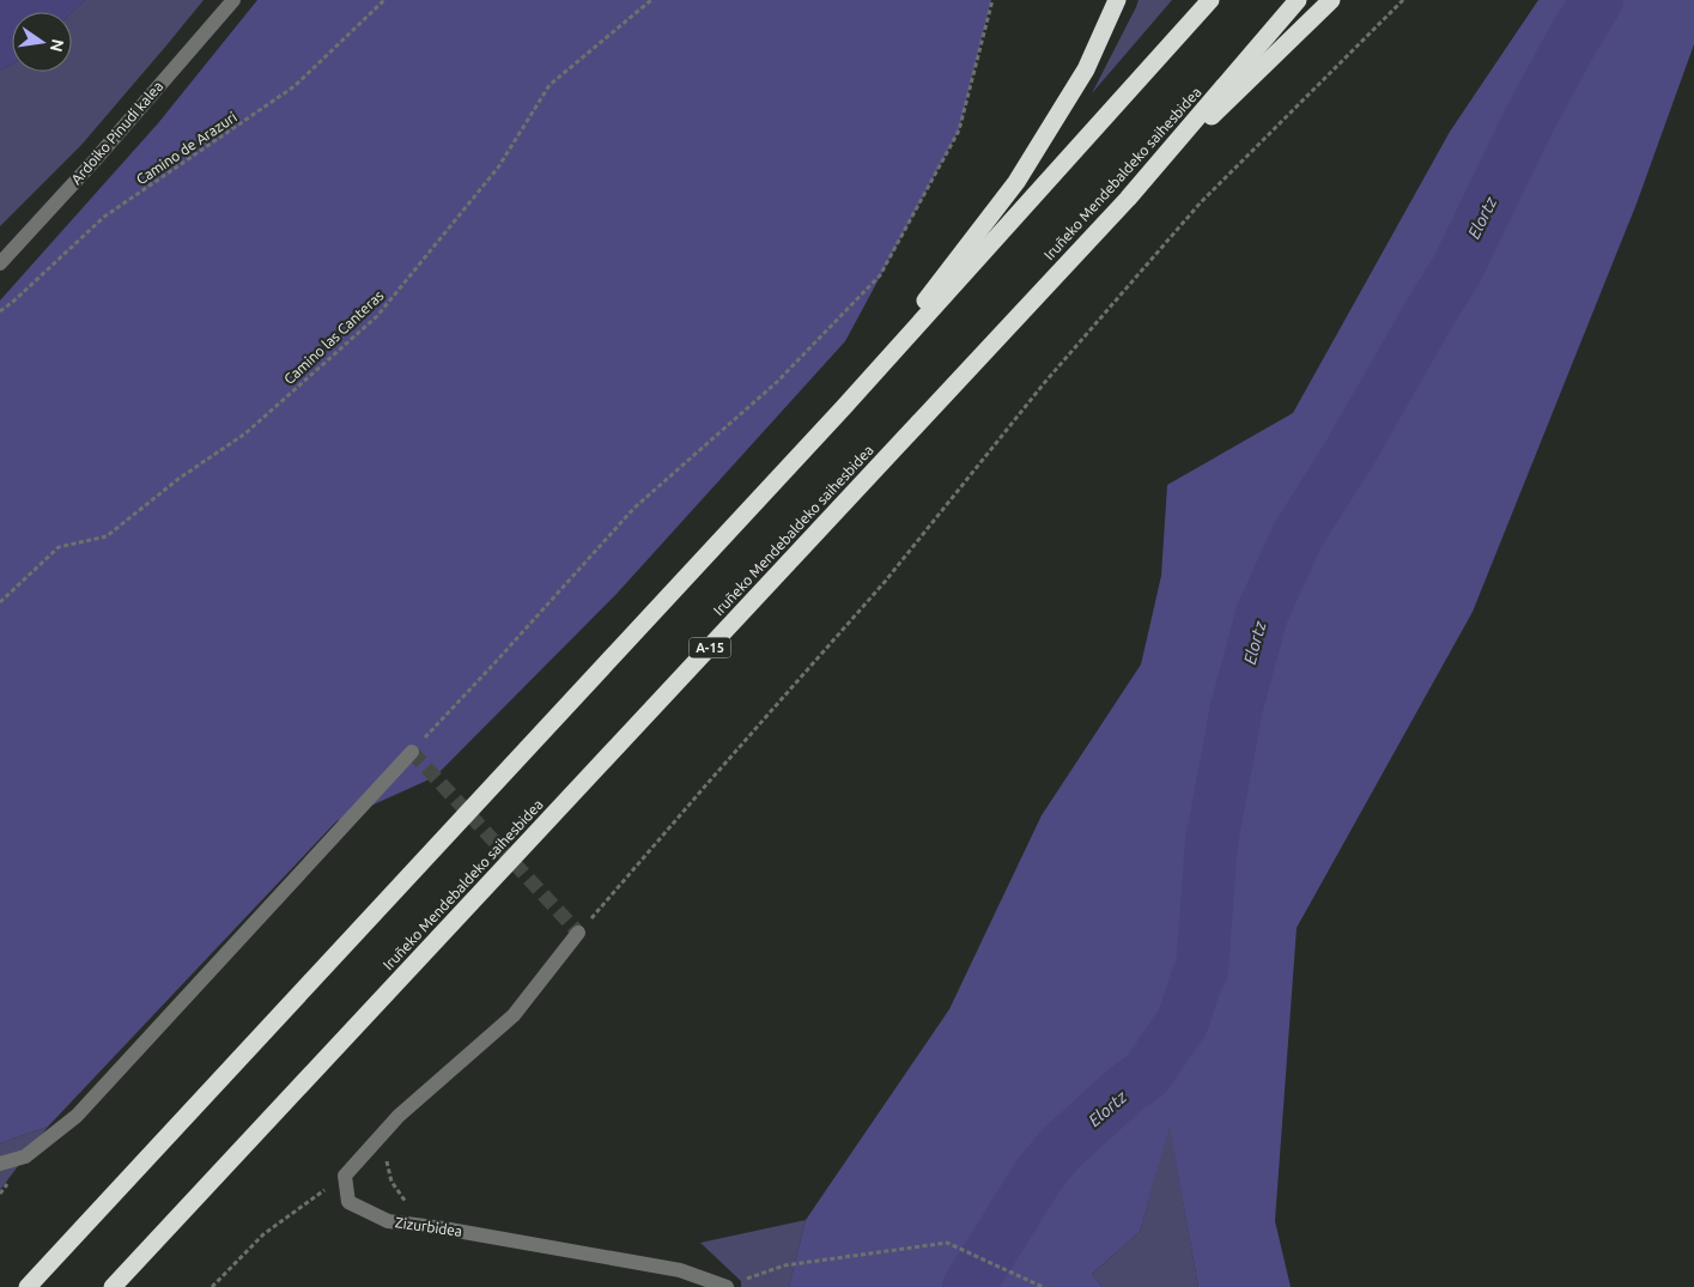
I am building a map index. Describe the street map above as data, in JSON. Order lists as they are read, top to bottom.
{
  "streets": {
    "highway": ["Iruñeko Mendebaldeko saihesbidea", "A-15"],
    "street": ["Ardoiko Pinudi kalea", "Zizurbidea"],
    "path": ["Camino de Arazuri", "Camino las Canteras"]
  },
  "water": ["Elortz"],
  "north": "right"
}
